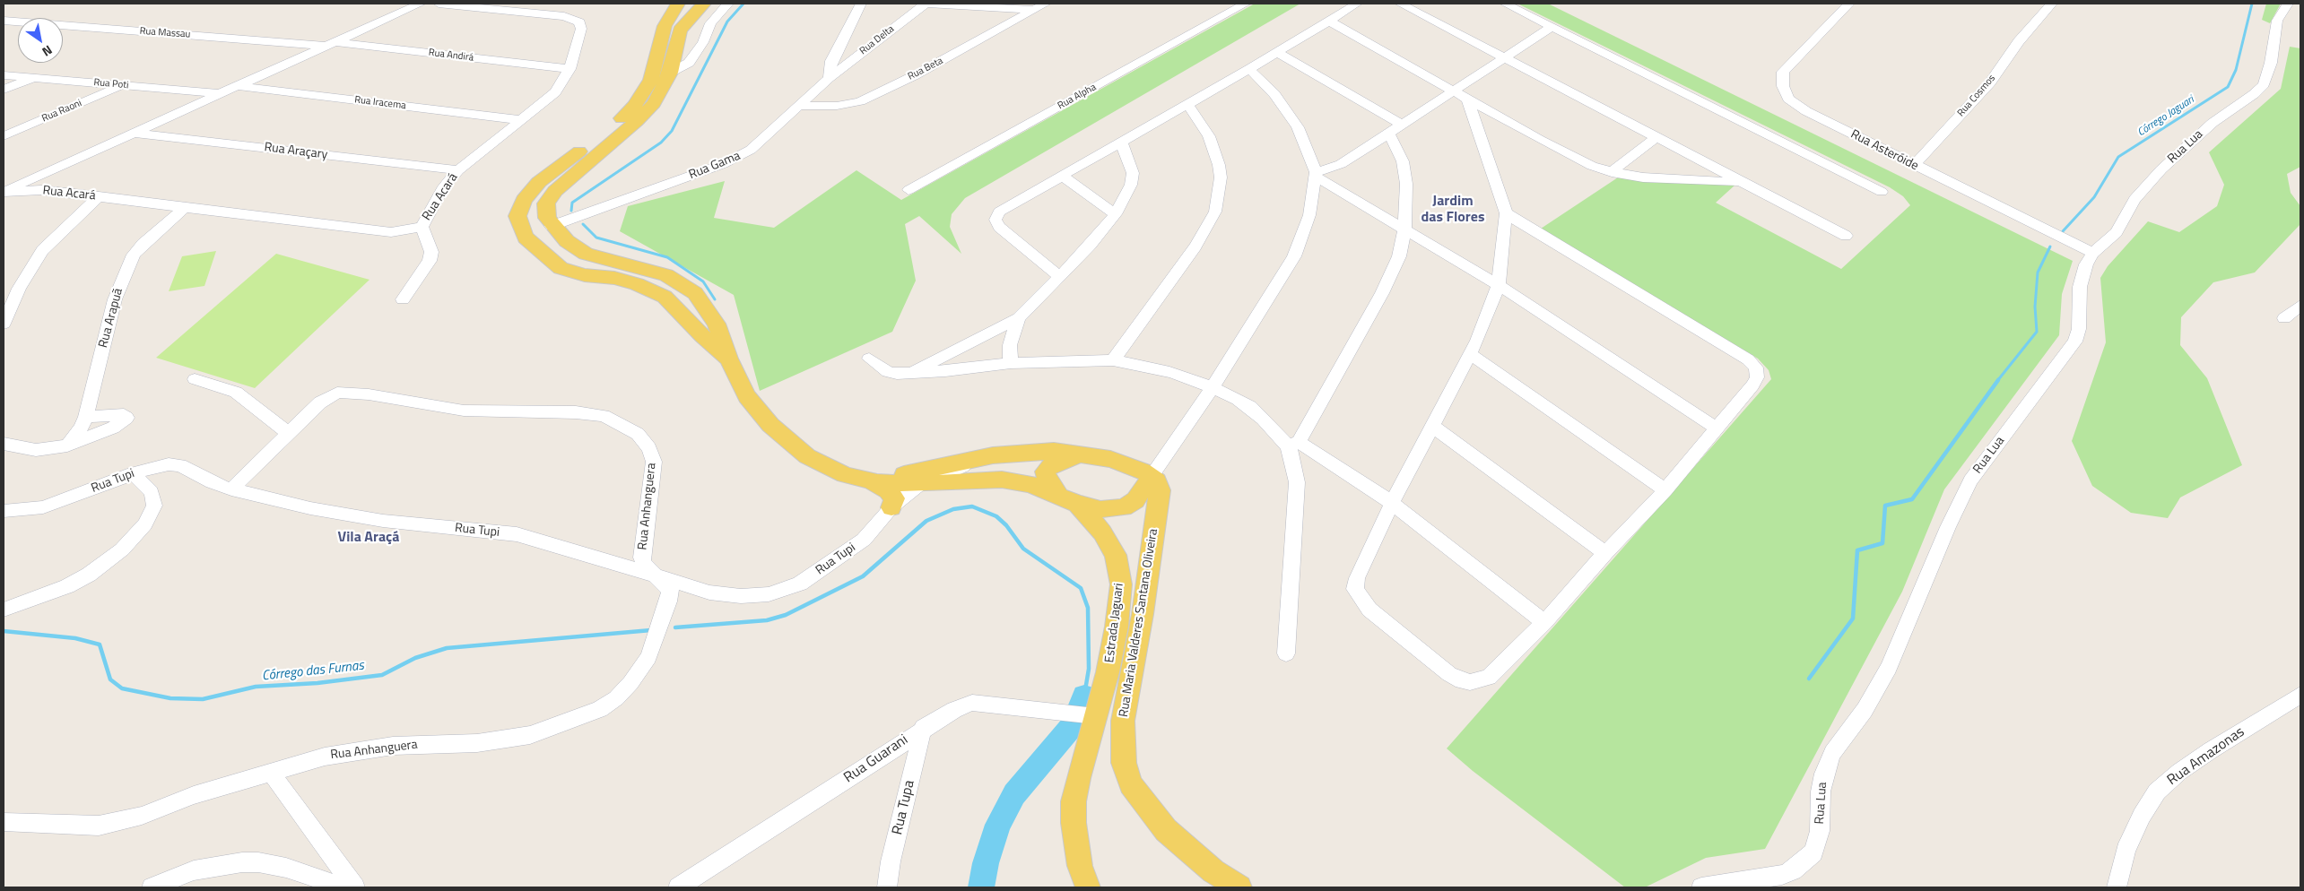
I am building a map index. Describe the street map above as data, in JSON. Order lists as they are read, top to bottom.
{
  "streets": {
    "main road": ["Estrada Jaguari", "Rua Maria Valderes Santana Oliveira"],
    "street": [
      "Rua Massau",
      "Rua Delta",
      "Rua Andirá",
      "Rua Beta",
      "Rua Poti",
      "Rua Cosmos",
      "Rua Alpha",
      "Rua Iracema",
      "Rua Raoni",
      "Rua Lua",
      "Rua Asteróide",
      "Rua Araçary",
      "Rua Gama",
      "Rua Acará",
      "Rua Arapuã",
      "Rua Tupi",
      "Rua Anhanguera",
      "Rua Amazonas",
      "Rua Guarani",
      "Rua Tupa"
    ]
  },
  "crossings": [
    ["Rua Massau", "Rua Andirá"],
    ["Rua Massau", "Rua Acará"],
    ["Rua Delta", "Rua Gama"],
    ["Rua Andirá", "Rua Acará"],
    ["Rua Beta", "Rua Gama"],
    ["Rua Poti", "Rua Raoni"],
    ["Rua Poti", "Rua Acará"],
    ["Rua Cosmos", "Rua Asteróide"],
    ["Rua Iracema", "Rua Acará"],
    ["Rua Lua", "Rua Asteróide"],
    ["Rua Araçary", "Rua Acará"],
    ["Rua Acará", "Rua Arapuã"],
    ["Rua Tupi", "Rua Anhanguera"],
    ["Rua Tupi", "Estrada Jaguari"],
    ["Estrada Jaguari", "Rua Maria Valderes Santana Oliveira"],
    ["Estrada Jaguari", "Rua Guarani"],
    ["Rua Guarani", "Rua Tupa"]
  ],
  "districts": ["Jardim das Flores", "Vila Araçá"],
  "water": ["Córrego Jaguari", "Córrego das Furnas"],
  "north": "bottom right"
}
